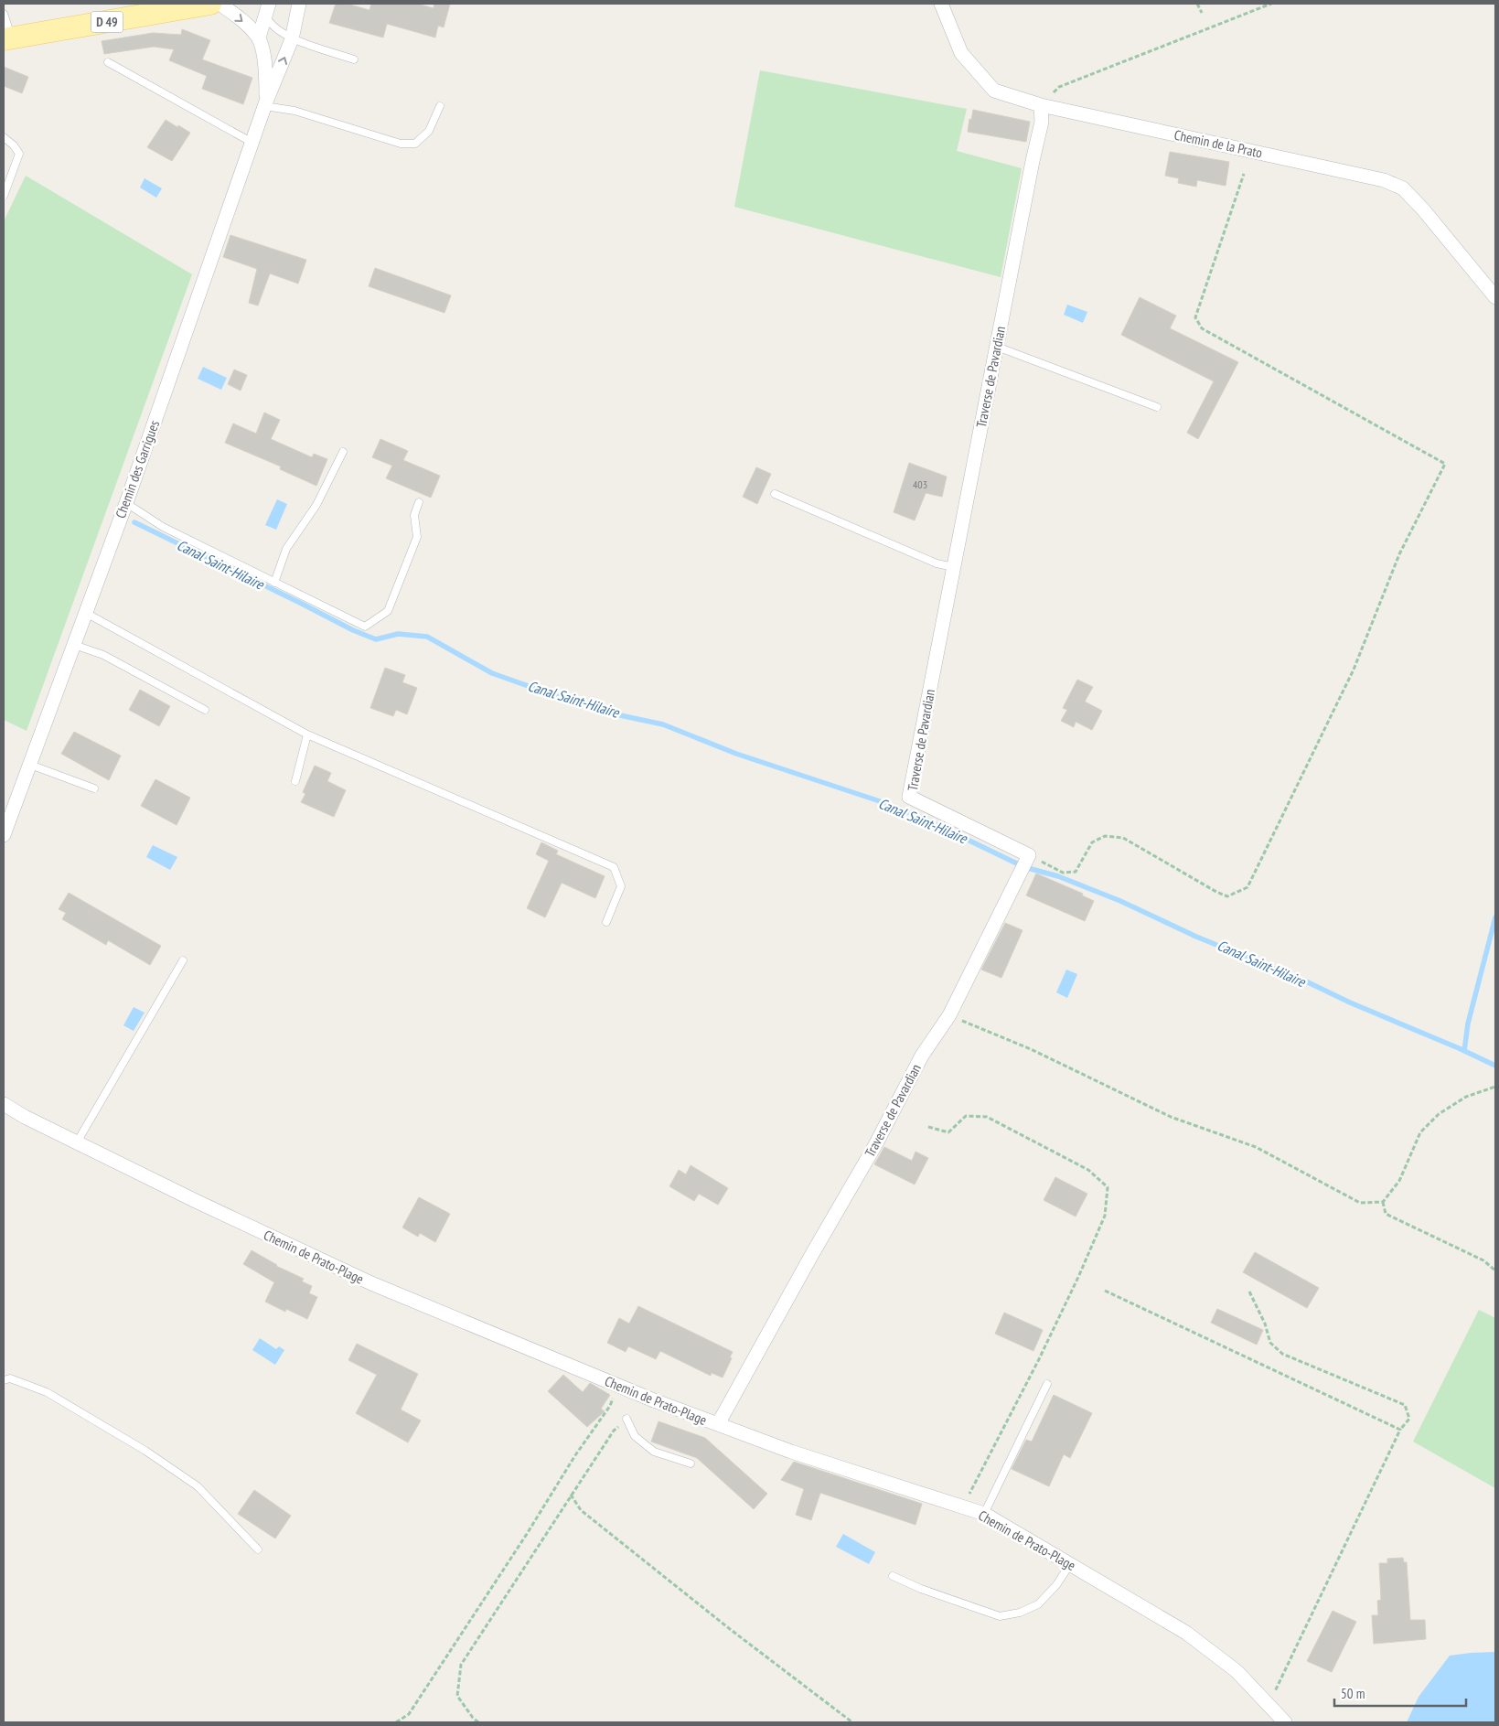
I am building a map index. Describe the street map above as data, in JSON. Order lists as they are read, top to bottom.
{
  "streets": {
    "main road": ["D 49"],
    "street": [
      "Chemin de la Prato",
      "Traverse de Pavardian",
      "Chemin des Garrigues",
      "Chemin de Prato-Plage"
    ]
  },
  "crossings": [
    ["Chemin de la Prato", "Traverse de Pavardian"],
    ["Traverse de Pavardian", "Chemin de Prato-Plage"]
  ],
  "water": ["Canal Saint-Hilaire"],
  "house_numbers": ["403"],
  "scale_bar": "50 m"
}
